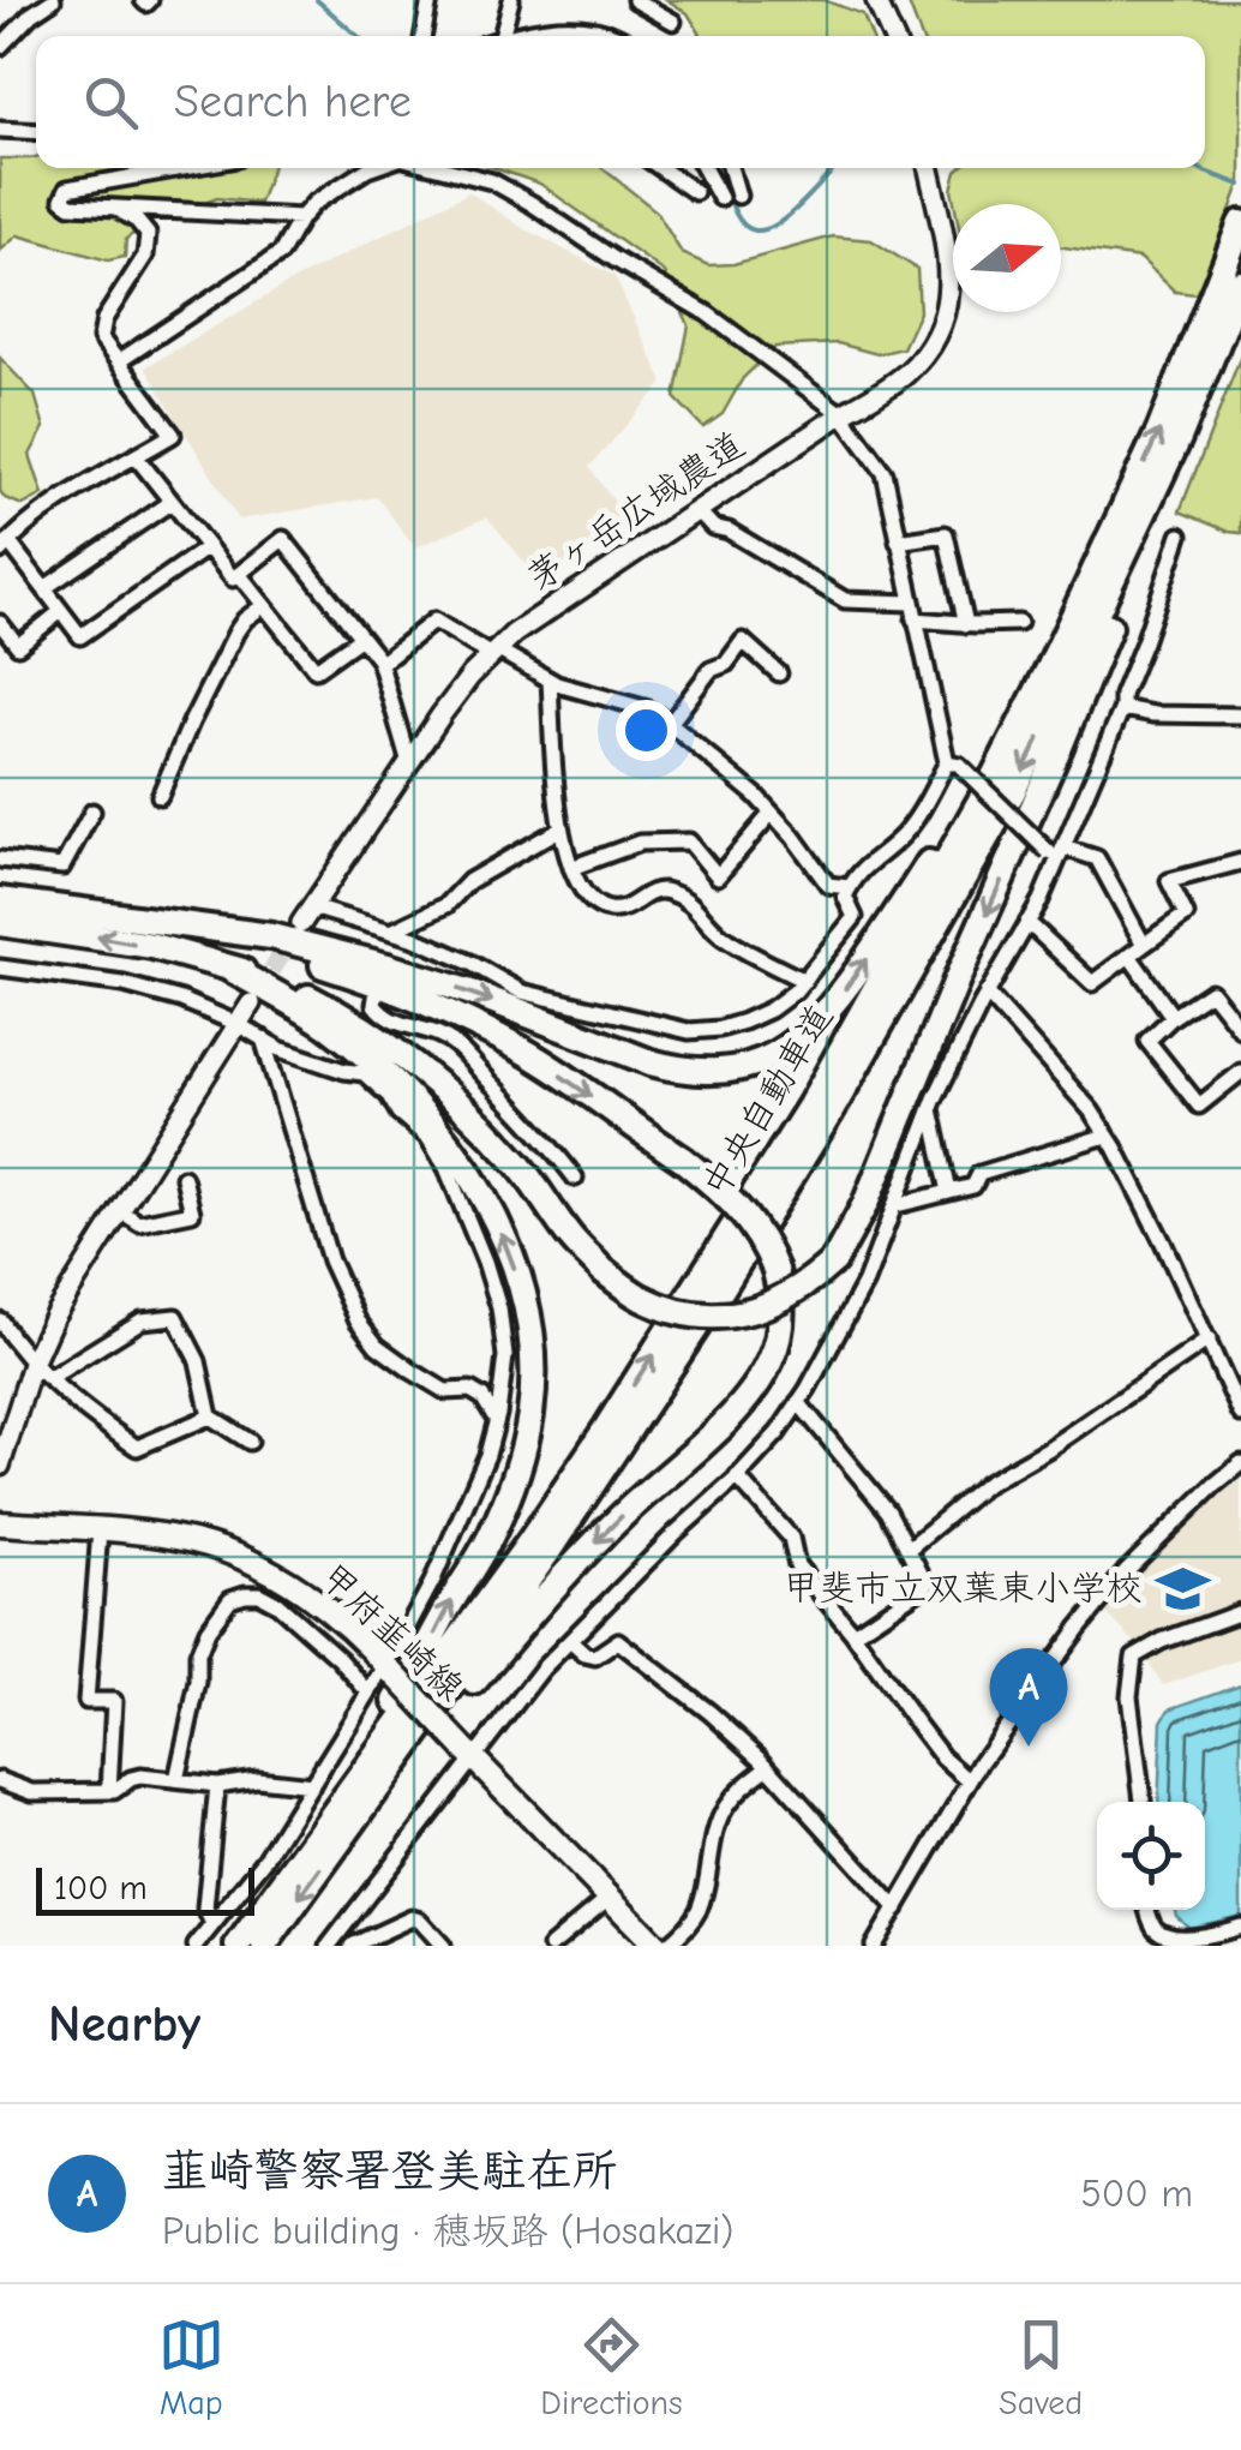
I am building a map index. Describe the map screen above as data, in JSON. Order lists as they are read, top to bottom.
{
  "streets": {
    "highway": ["中央自動車道"],
    "main road": ["甲府韮崎線"],
    "street": ["茅ヶ岳広域農道"]
  },
  "places": {
    "school or university": ["甲斐市立双葉東小学校"]
  },
  "scale_bar": "100 m",
  "north": "right",
  "page": {
    "search": "Search here",
    "pins": "A",
    "scale": "100 m",
    "heading": "Nearby",
    "list": [
      {
        "mark": "A",
        "name": "韮崎警察署登美駐在所",
        "note": "Public building · 穂坂路 (Hosakazi)",
        "value": "500 m"
      }
    ],
    "nav": ["Map", "Directions", "Saved"]
  }
}
